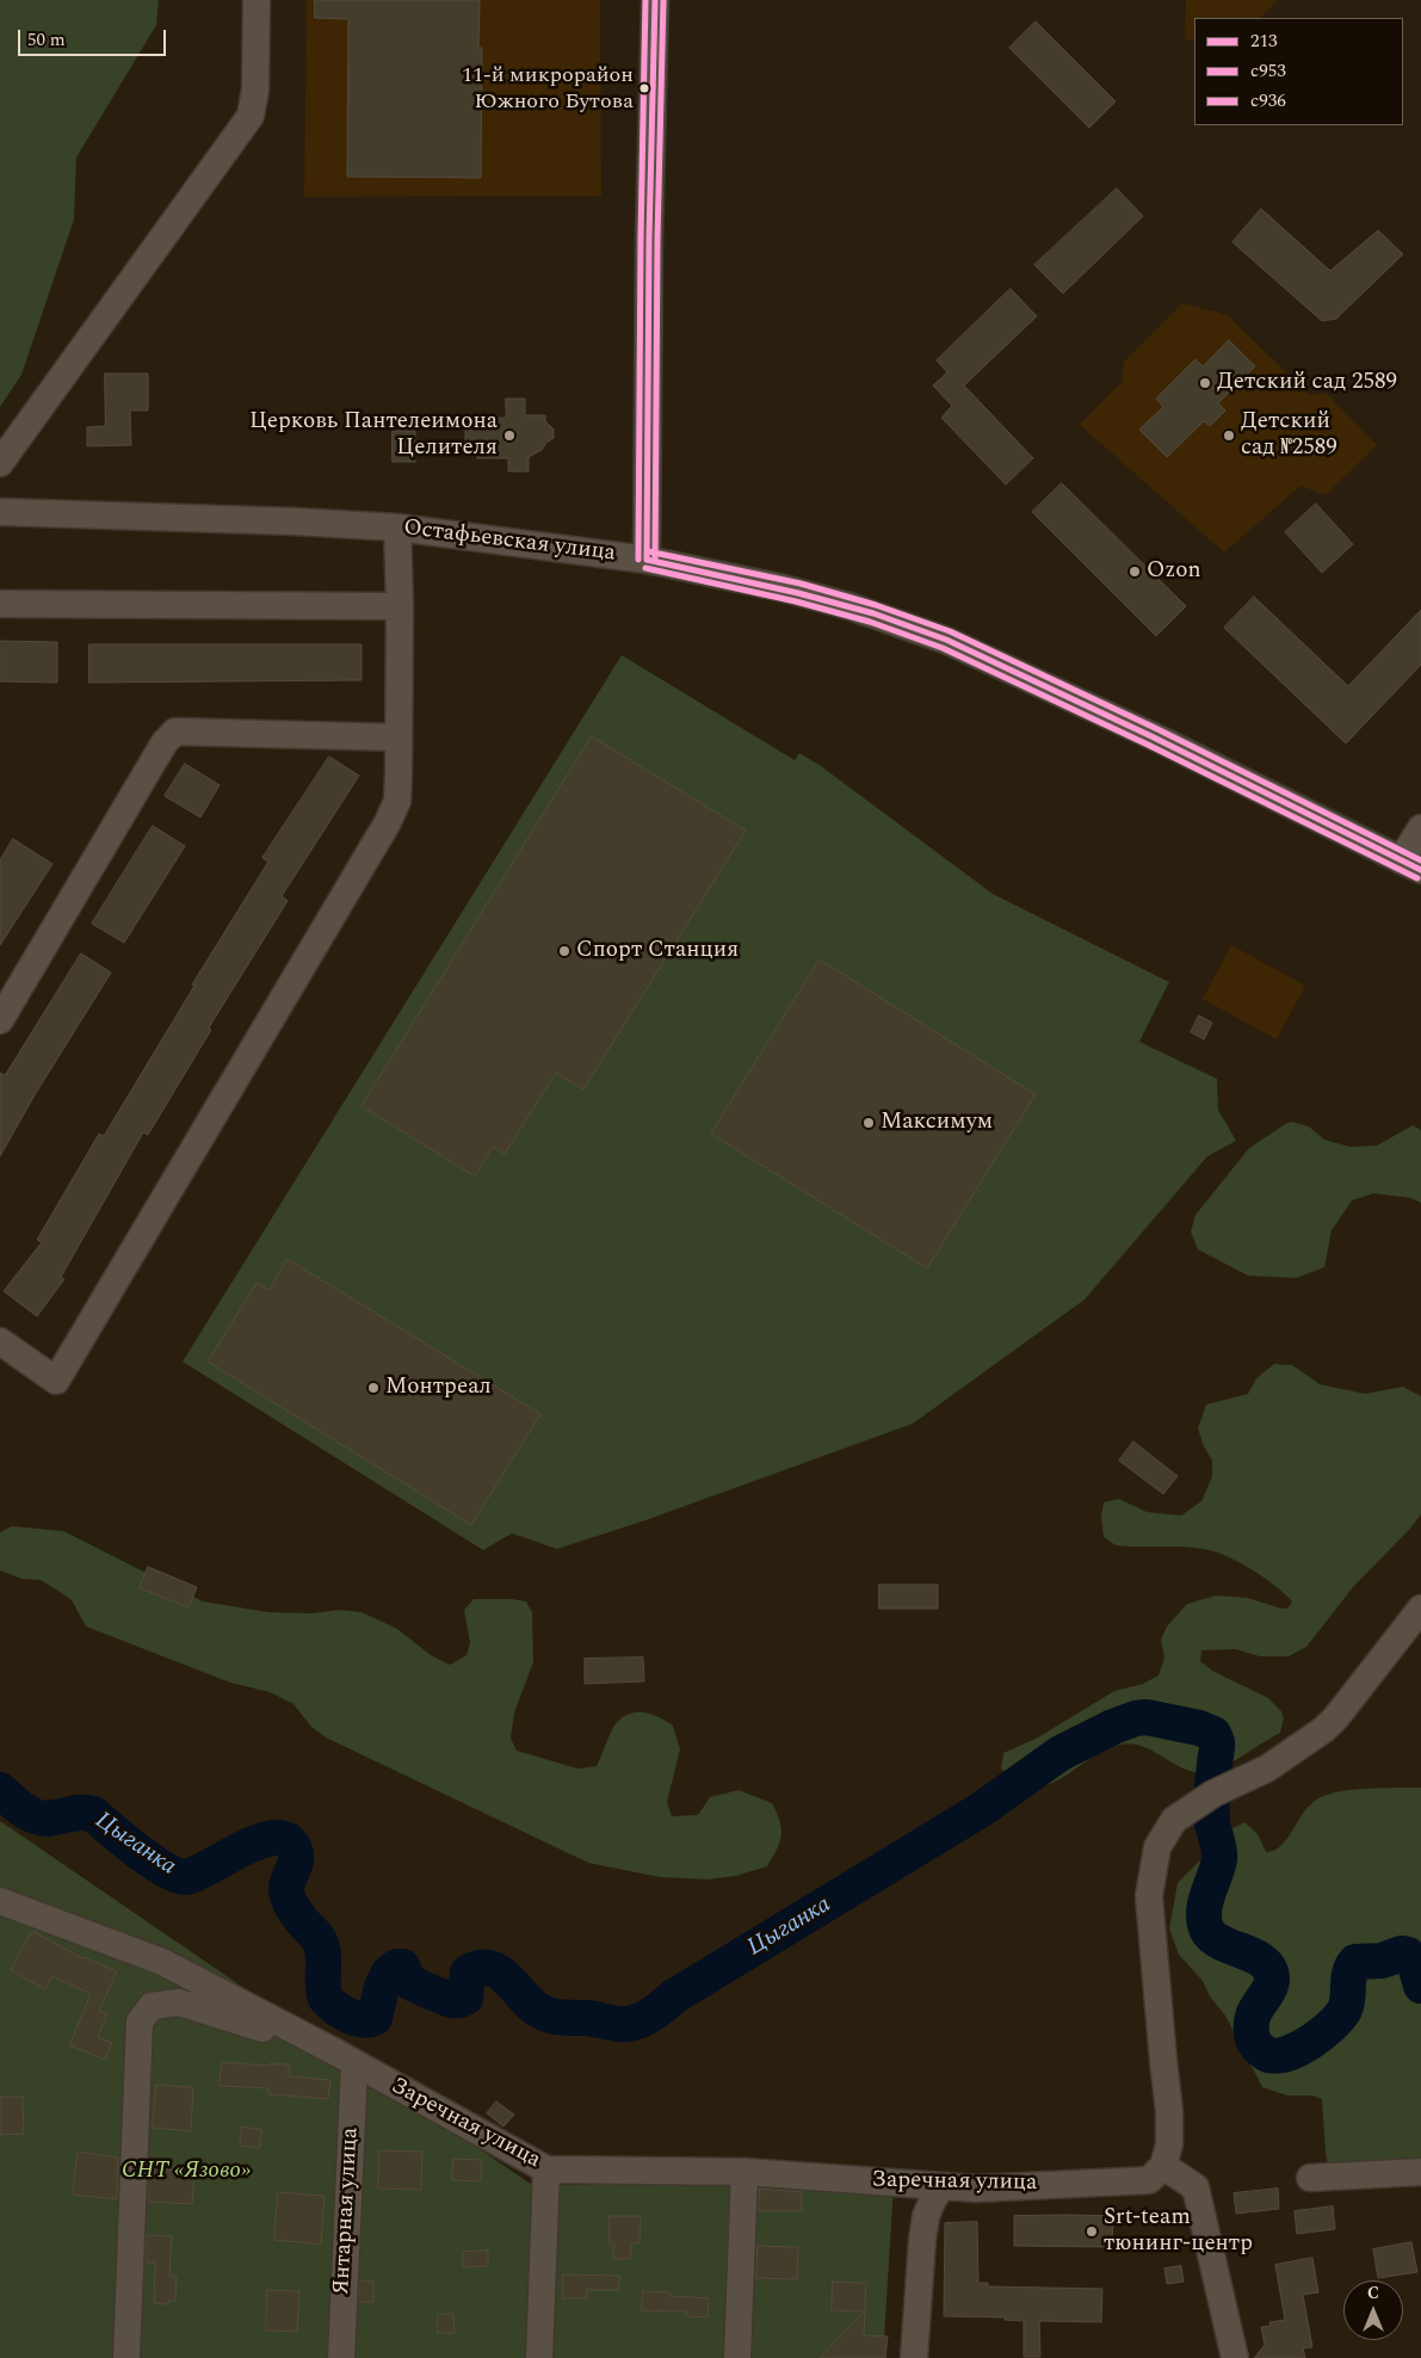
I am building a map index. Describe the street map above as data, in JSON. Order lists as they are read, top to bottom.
{
  "streets": {
    "street": ["Остафьевская улица", "Заречная улица", "Янтарная улица"]
  },
  "crossings": [
    ["Заречная улица", "Янтарная улица"]
  ],
  "water": ["Цыганка"],
  "parks": ["СНТ «Язово»"],
  "places": [
    "11-й микрорайон Южного Бутова",
    "Детский сад 2589",
    "Церковь Пантелеимона Целителя",
    "Детский сад №2589",
    "Ozon",
    "Спорт Станция",
    "Максимум",
    "Монтреал",
    "Srt-team тюнинг-центр"
  ],
  "lines": ["transit line 213", "transit line с953", "transit line с936"],
  "legend": ["213", "с953", "с936"],
  "scale_bar": "50 m",
  "north": "top"
}
